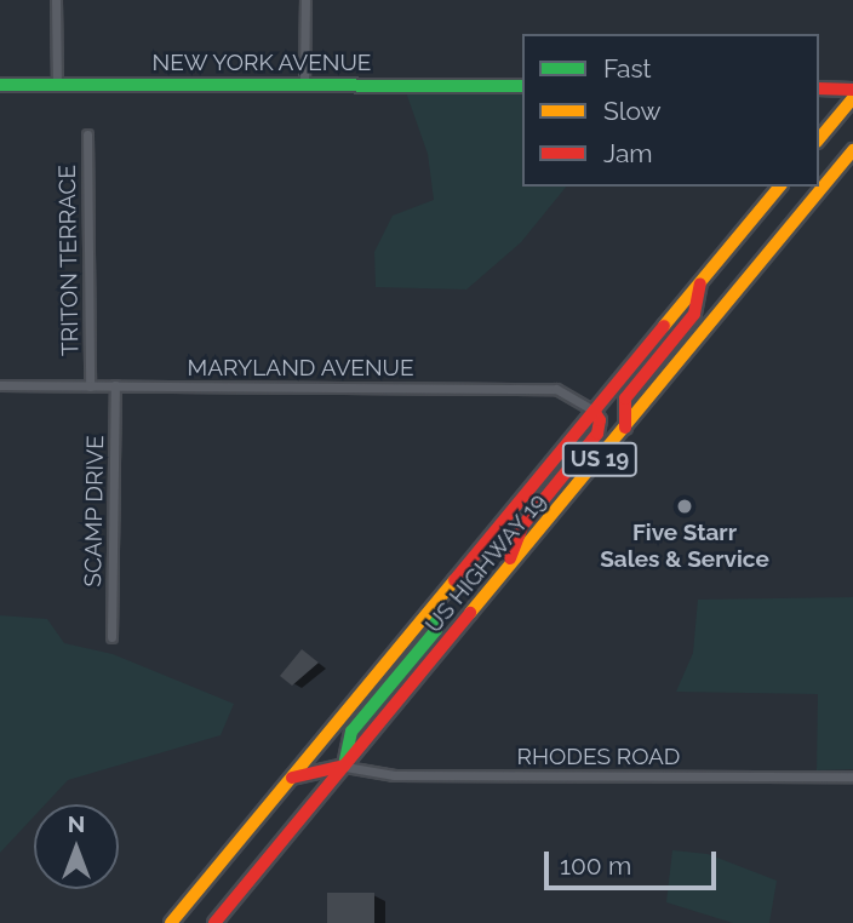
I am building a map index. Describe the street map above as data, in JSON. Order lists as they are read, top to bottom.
{
  "streets": {
    "main road": ["NEW YORK AVENUE", "US 19", "US HIGHWAY 19"],
    "street": [
      "TRITON TERRACE",
      "MARYLAND AVENUE",
      "SCAMP DRIVE",
      "RHODES ROAD"
    ]
  },
  "crossings": [
    ["TRITON TERRACE", "MARYLAND AVENUE"],
    ["MARYLAND AVENUE", "SCAMP DRIVE"],
    ["MARYLAND AVENUE", "US HIGHWAY 19"],
    ["US HIGHWAY 19", "RHODES ROAD"]
  ],
  "places": ["Five Starr Sales & Service"],
  "legend": ["Fast", "Slow", "Jam"],
  "scale_bar": "100 m",
  "north": "top"
}
